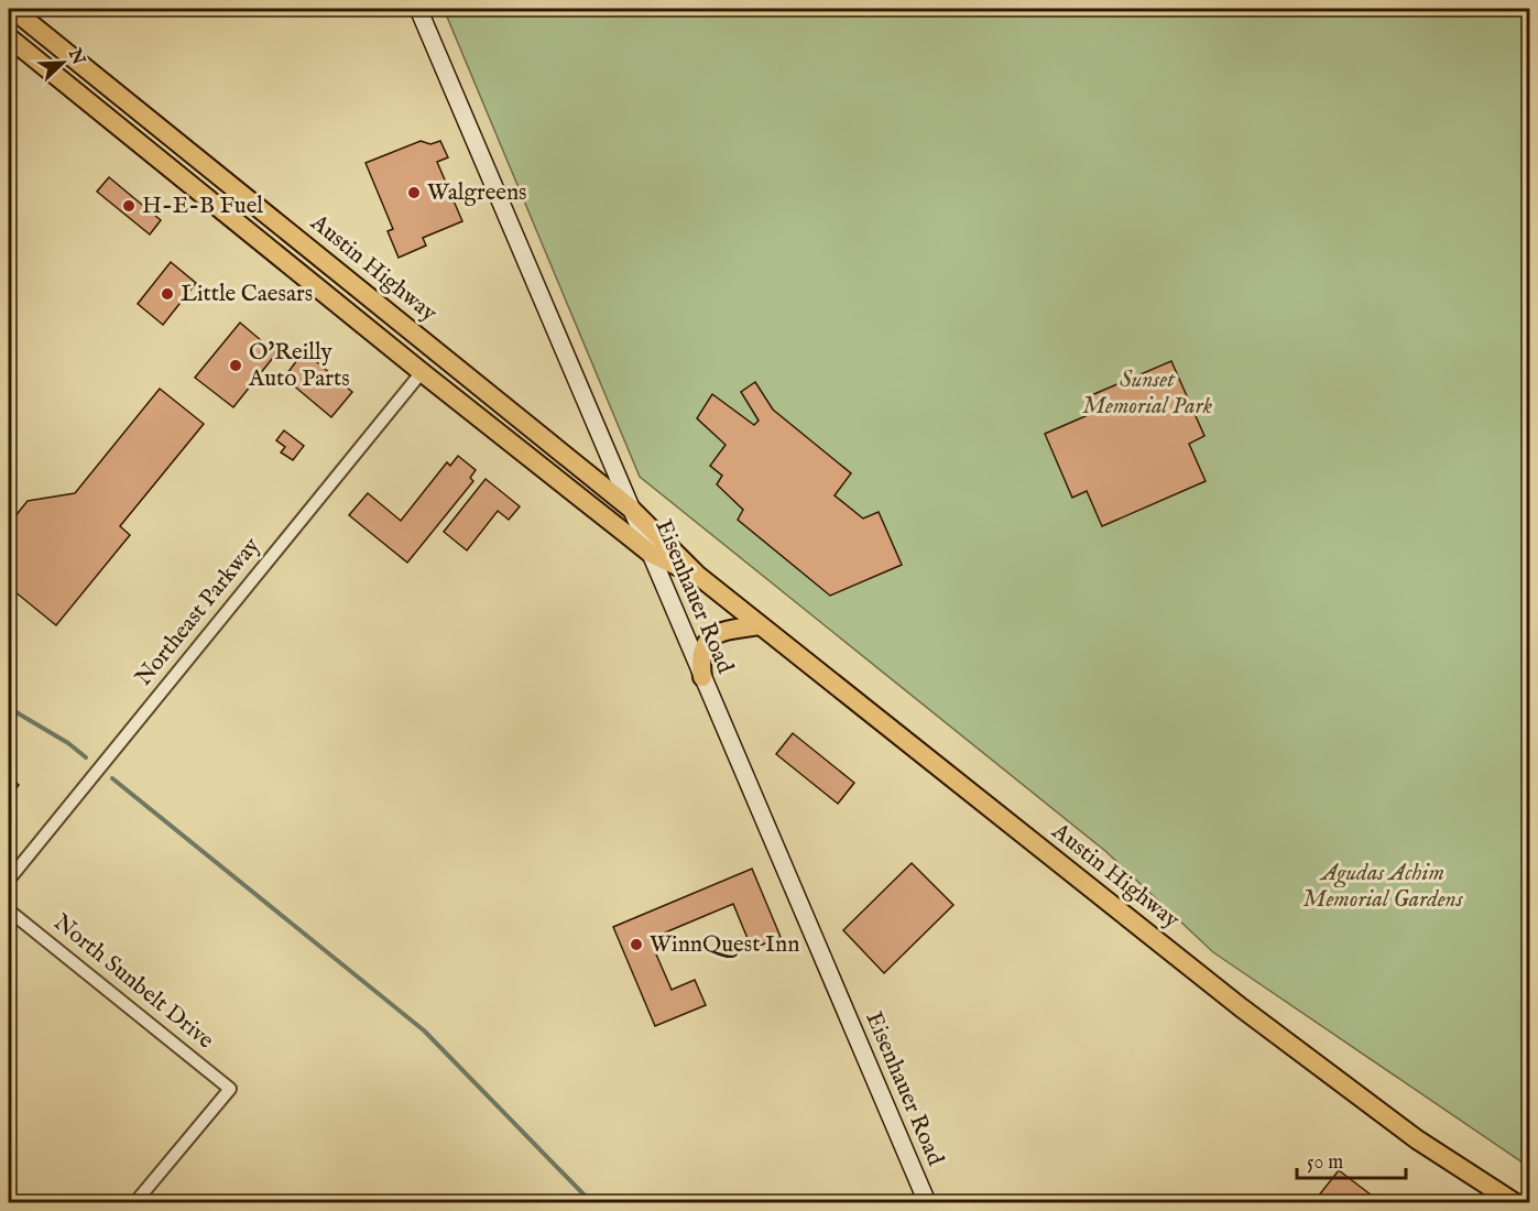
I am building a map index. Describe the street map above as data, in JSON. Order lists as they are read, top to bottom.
{
  "streets": {
    "main road": ["Austin Highway", "Eisenhauer Road"],
    "street": ["Northeast Parkway", "North Sunbelt Drive"]
  },
  "crossings": [
    ["Austin Highway", "Eisenhauer Road"],
    ["Austin Highway", "Northeast Parkway"]
  ],
  "parks": ["Sunset Memorial Park", "Agudas Achim Memorial Gardens"],
  "places": [
    "Walgreens",
    "H-E-B Fuel",
    "Little Caesars",
    "O'Reilly Auto Parts",
    "WinnQuest Inn"
  ],
  "scale_bar": "50 m",
  "north": "top right"
}
